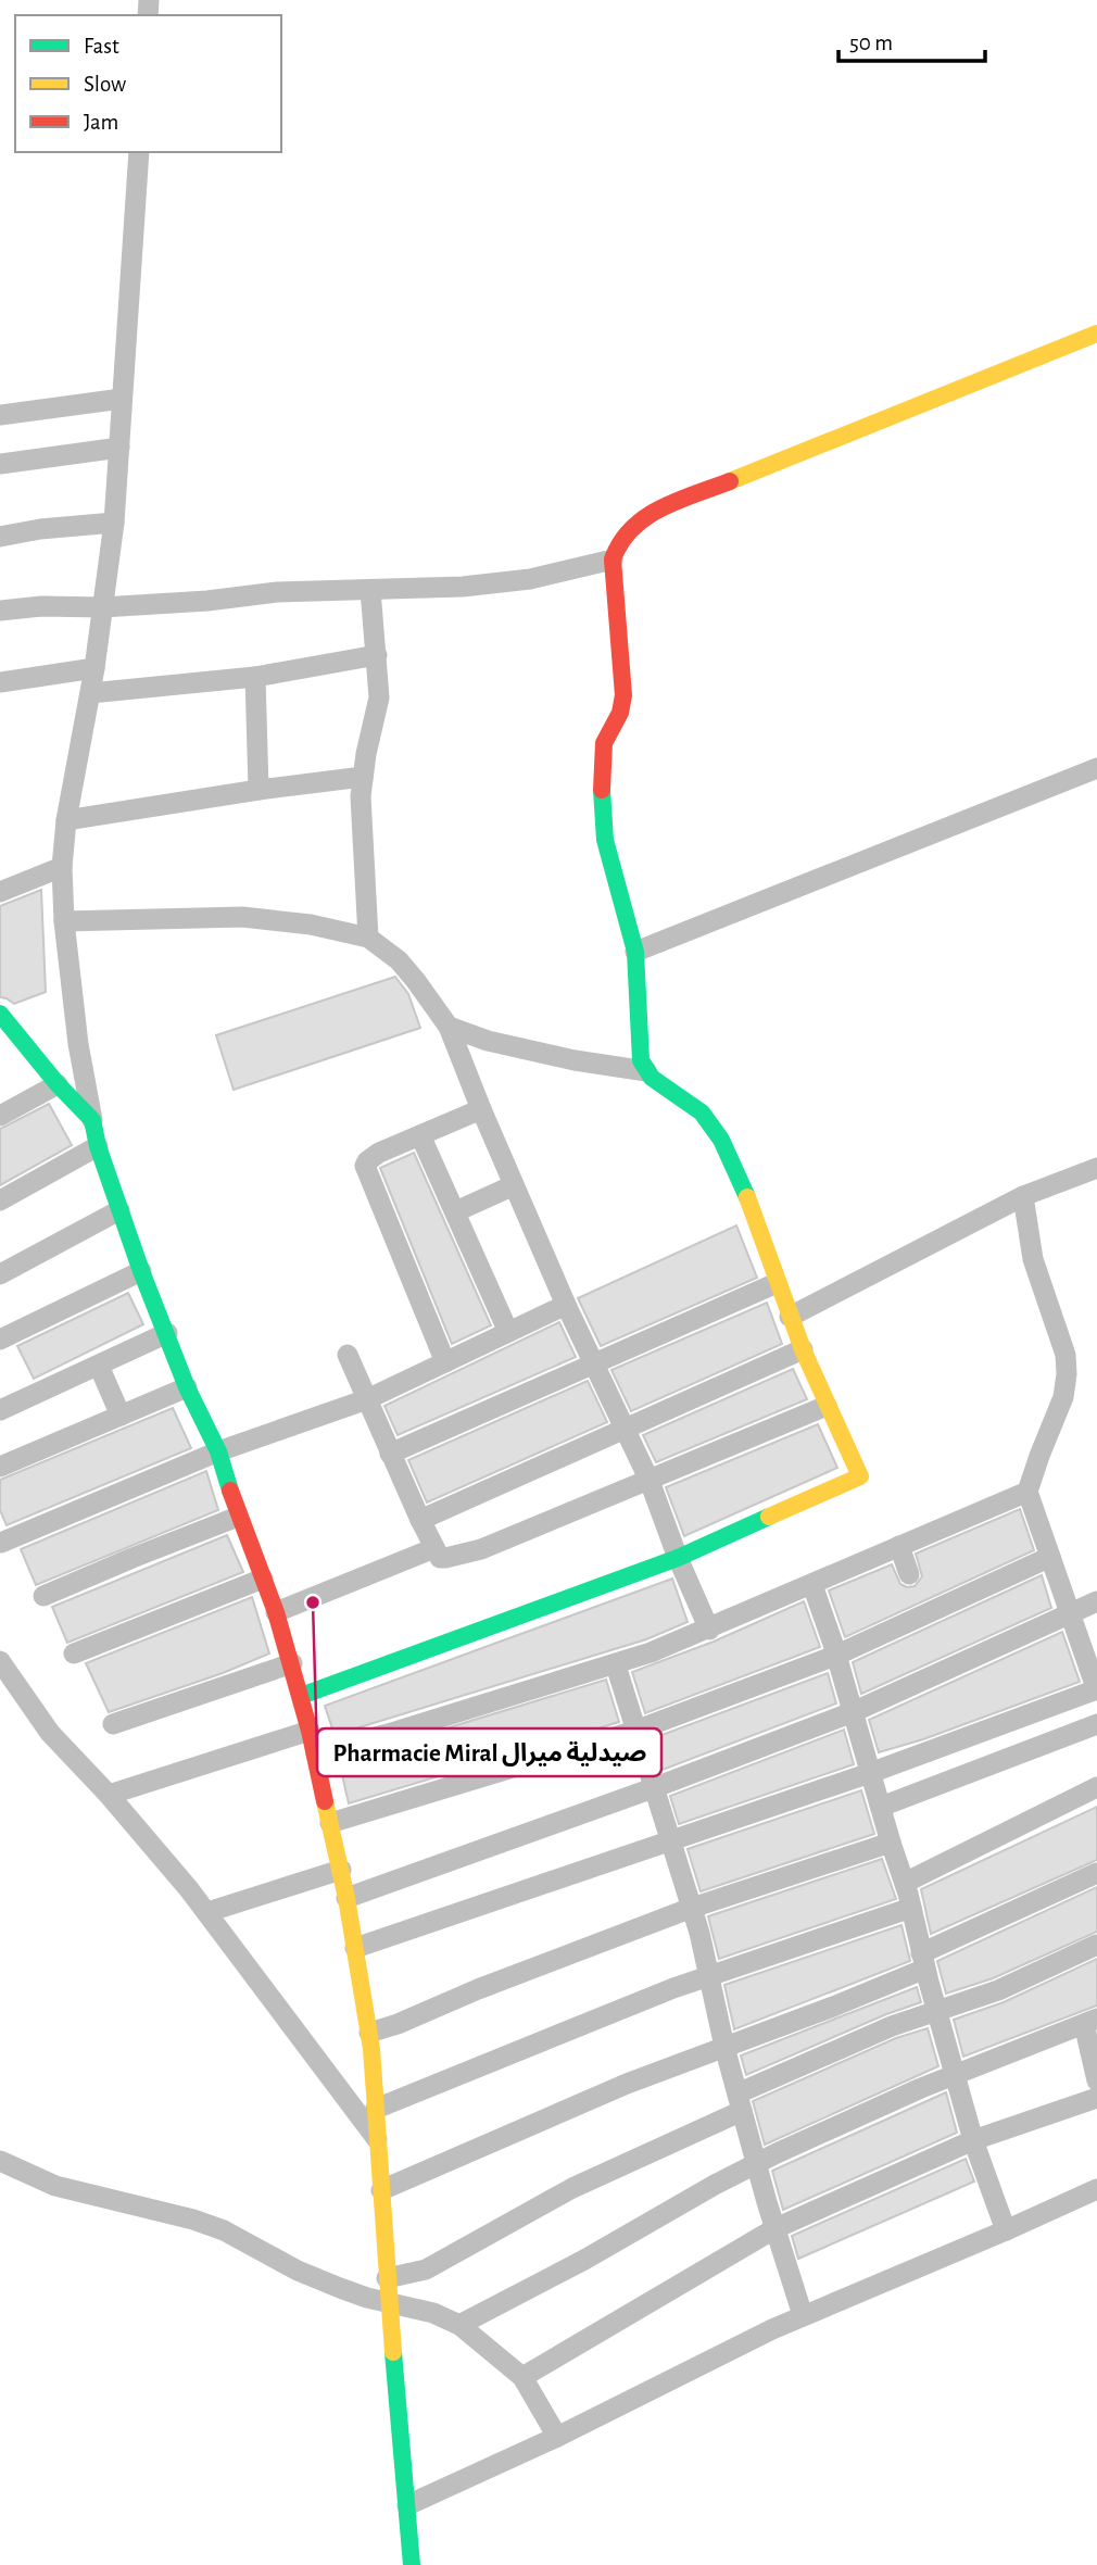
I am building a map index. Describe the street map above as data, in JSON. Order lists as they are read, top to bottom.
{
  "places": ["Pharmacie Miral صيدلية ميرال"],
  "legend": ["Fast", "Slow", "Jam"],
  "scale_bar": "50 m"
}
